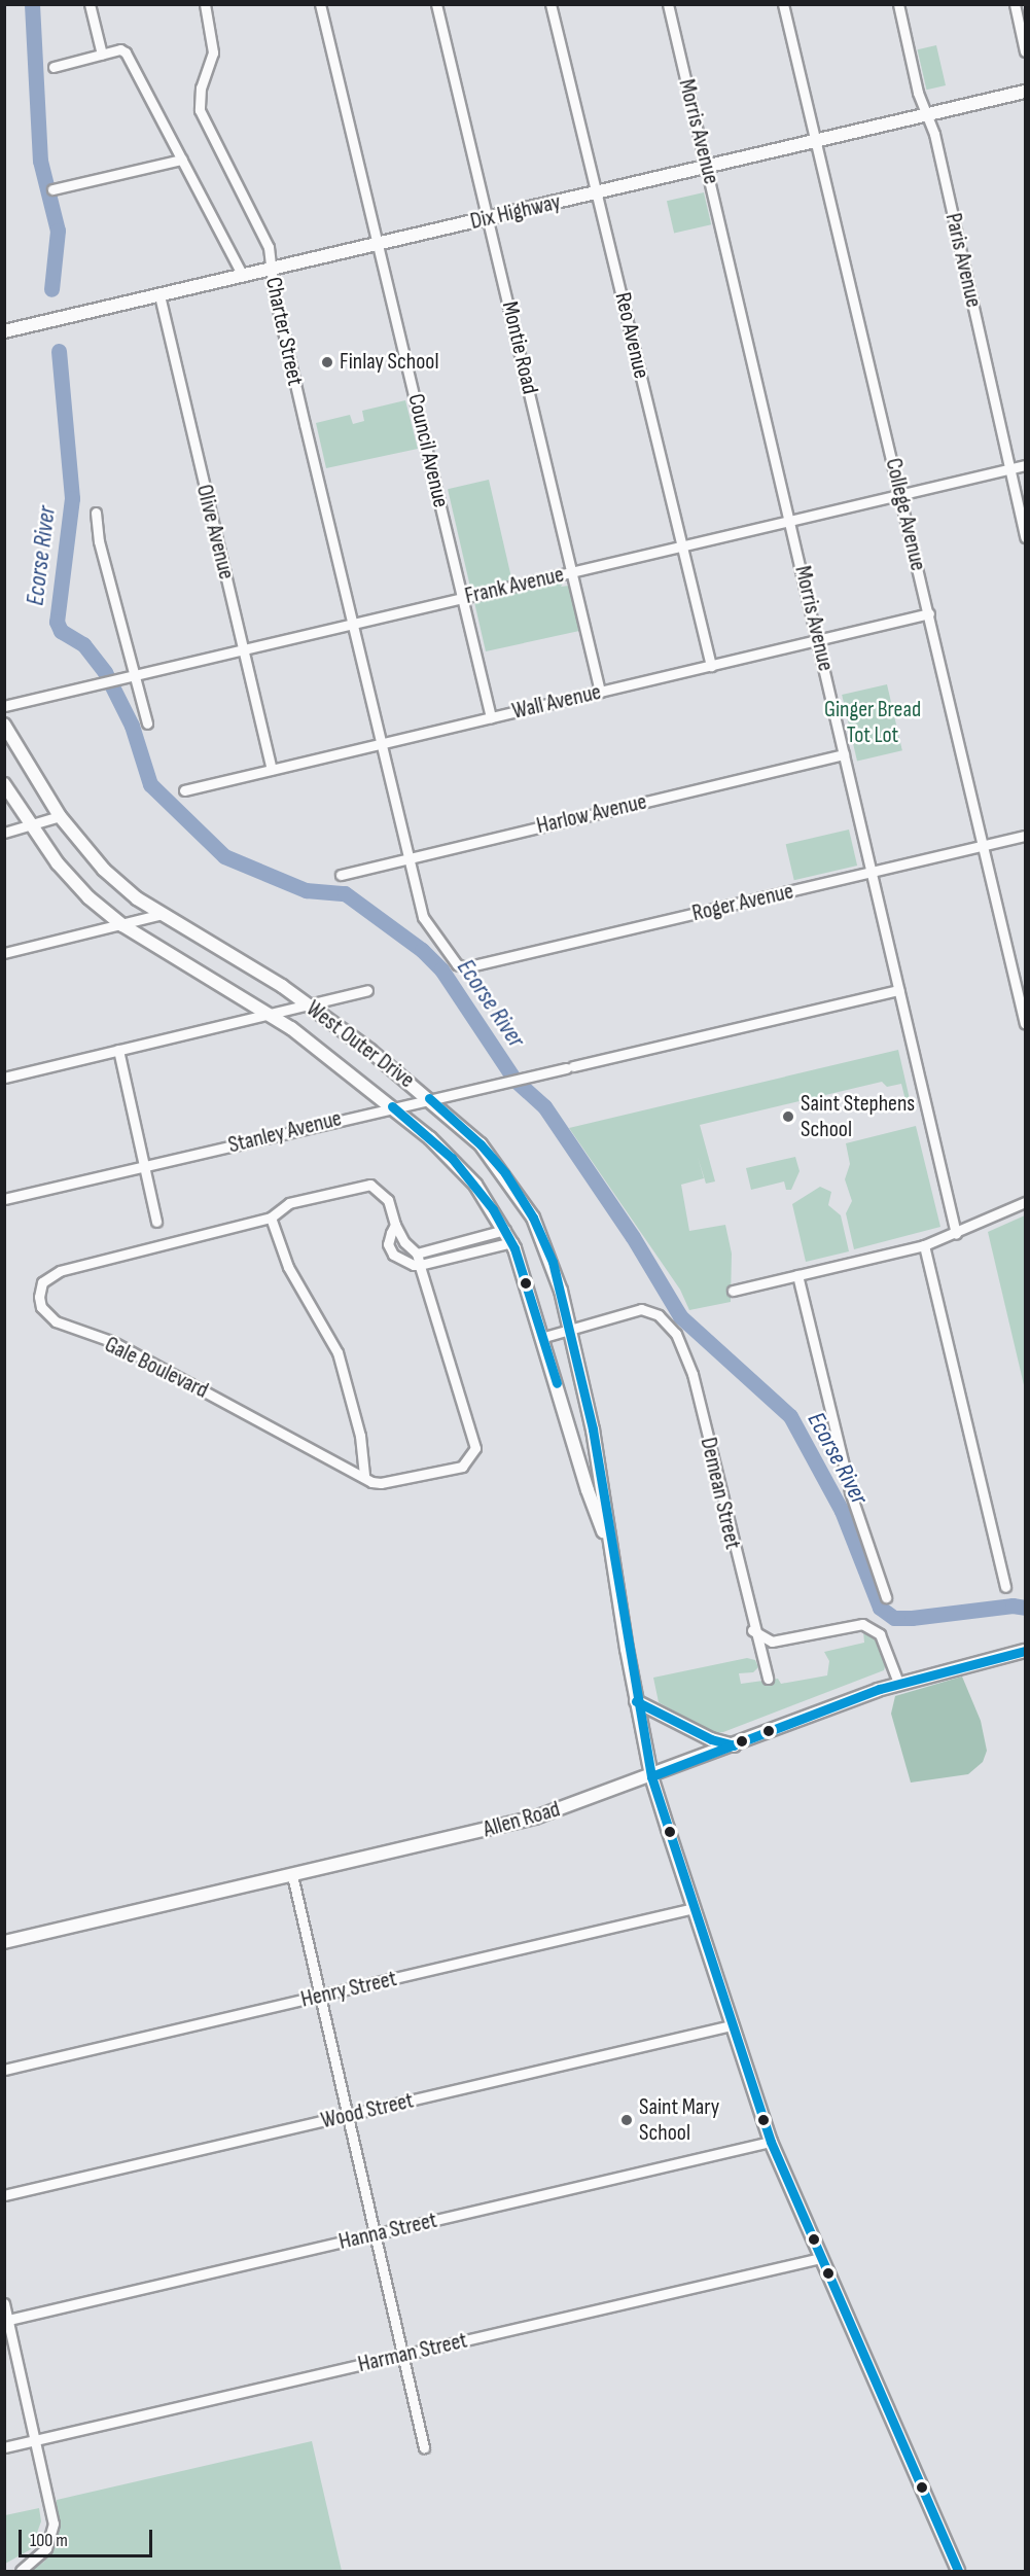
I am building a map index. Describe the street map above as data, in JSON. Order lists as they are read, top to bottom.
{
  "streets": {
    "main road": ["Dix Highway", "West Outer Drive", "Allen Road"],
    "street": [
      "Morris Avenue",
      "Paris Avenue",
      "Charter Street",
      "Reo Avenue",
      "Montie Road",
      "Council Avenue",
      "College Avenue",
      "Olive Avenue",
      "Frank Avenue",
      "Wall Avenue",
      "Harlow Avenue",
      "Roger Avenue",
      "Stanley Avenue",
      "Gale Boulevard",
      "Demean Street",
      "Henry Street",
      "Wood Street",
      "Hanna Street",
      "Harman Street"
    ]
  },
  "crossings": [
    ["Morris Avenue", "Dix Highway"],
    ["Morris Avenue", "Frank Avenue"],
    ["Morris Avenue", "Wall Avenue"],
    ["Morris Avenue", "Harlow Avenue"],
    ["Morris Avenue", "Roger Avenue"],
    ["Morris Avenue", "Stanley Avenue"],
    ["Dix Highway", "Paris Avenue"],
    ["Dix Highway", "Charter Street"],
    ["Dix Highway", "Reo Avenue"],
    ["Dix Highway", "Montie Road"],
    ["Dix Highway", "Council Avenue"],
    ["Dix Highway", "College Avenue"],
    ["Dix Highway", "Olive Avenue"],
    ["Paris Avenue", "Frank Avenue"],
    ["Charter Street", "Frank Avenue"],
    ["Charter Street", "Wall Avenue"],
    ["Charter Street", "Harlow Avenue"],
    ["Charter Street", "Roger Avenue"],
    ["Reo Avenue", "Frank Avenue"],
    ["Reo Avenue", "Wall Avenue"],
    ["Montie Road", "Frank Avenue"],
    ["Montie Road", "Wall Avenue"],
    ["Council Avenue", "Frank Avenue"],
    ["Council Avenue", "Wall Avenue"],
    ["College Avenue", "Frank Avenue"],
    ["College Avenue", "Wall Avenue"],
    ["College Avenue", "Roger Avenue"],
    ["Olive Avenue", "Frank Avenue"],
    ["Olive Avenue", "Wall Avenue"],
    ["West Outer Drive", "Stanley Avenue"],
    ["West Outer Drive", "Demean Street"]
  ],
  "water": ["Ecorse River"],
  "parks": ["Ginger Bread Tot Lot"],
  "places": ["Finlay School", "Saint Stephens School", "Saint Mary School"],
  "scale_bar": "100 m"
}
